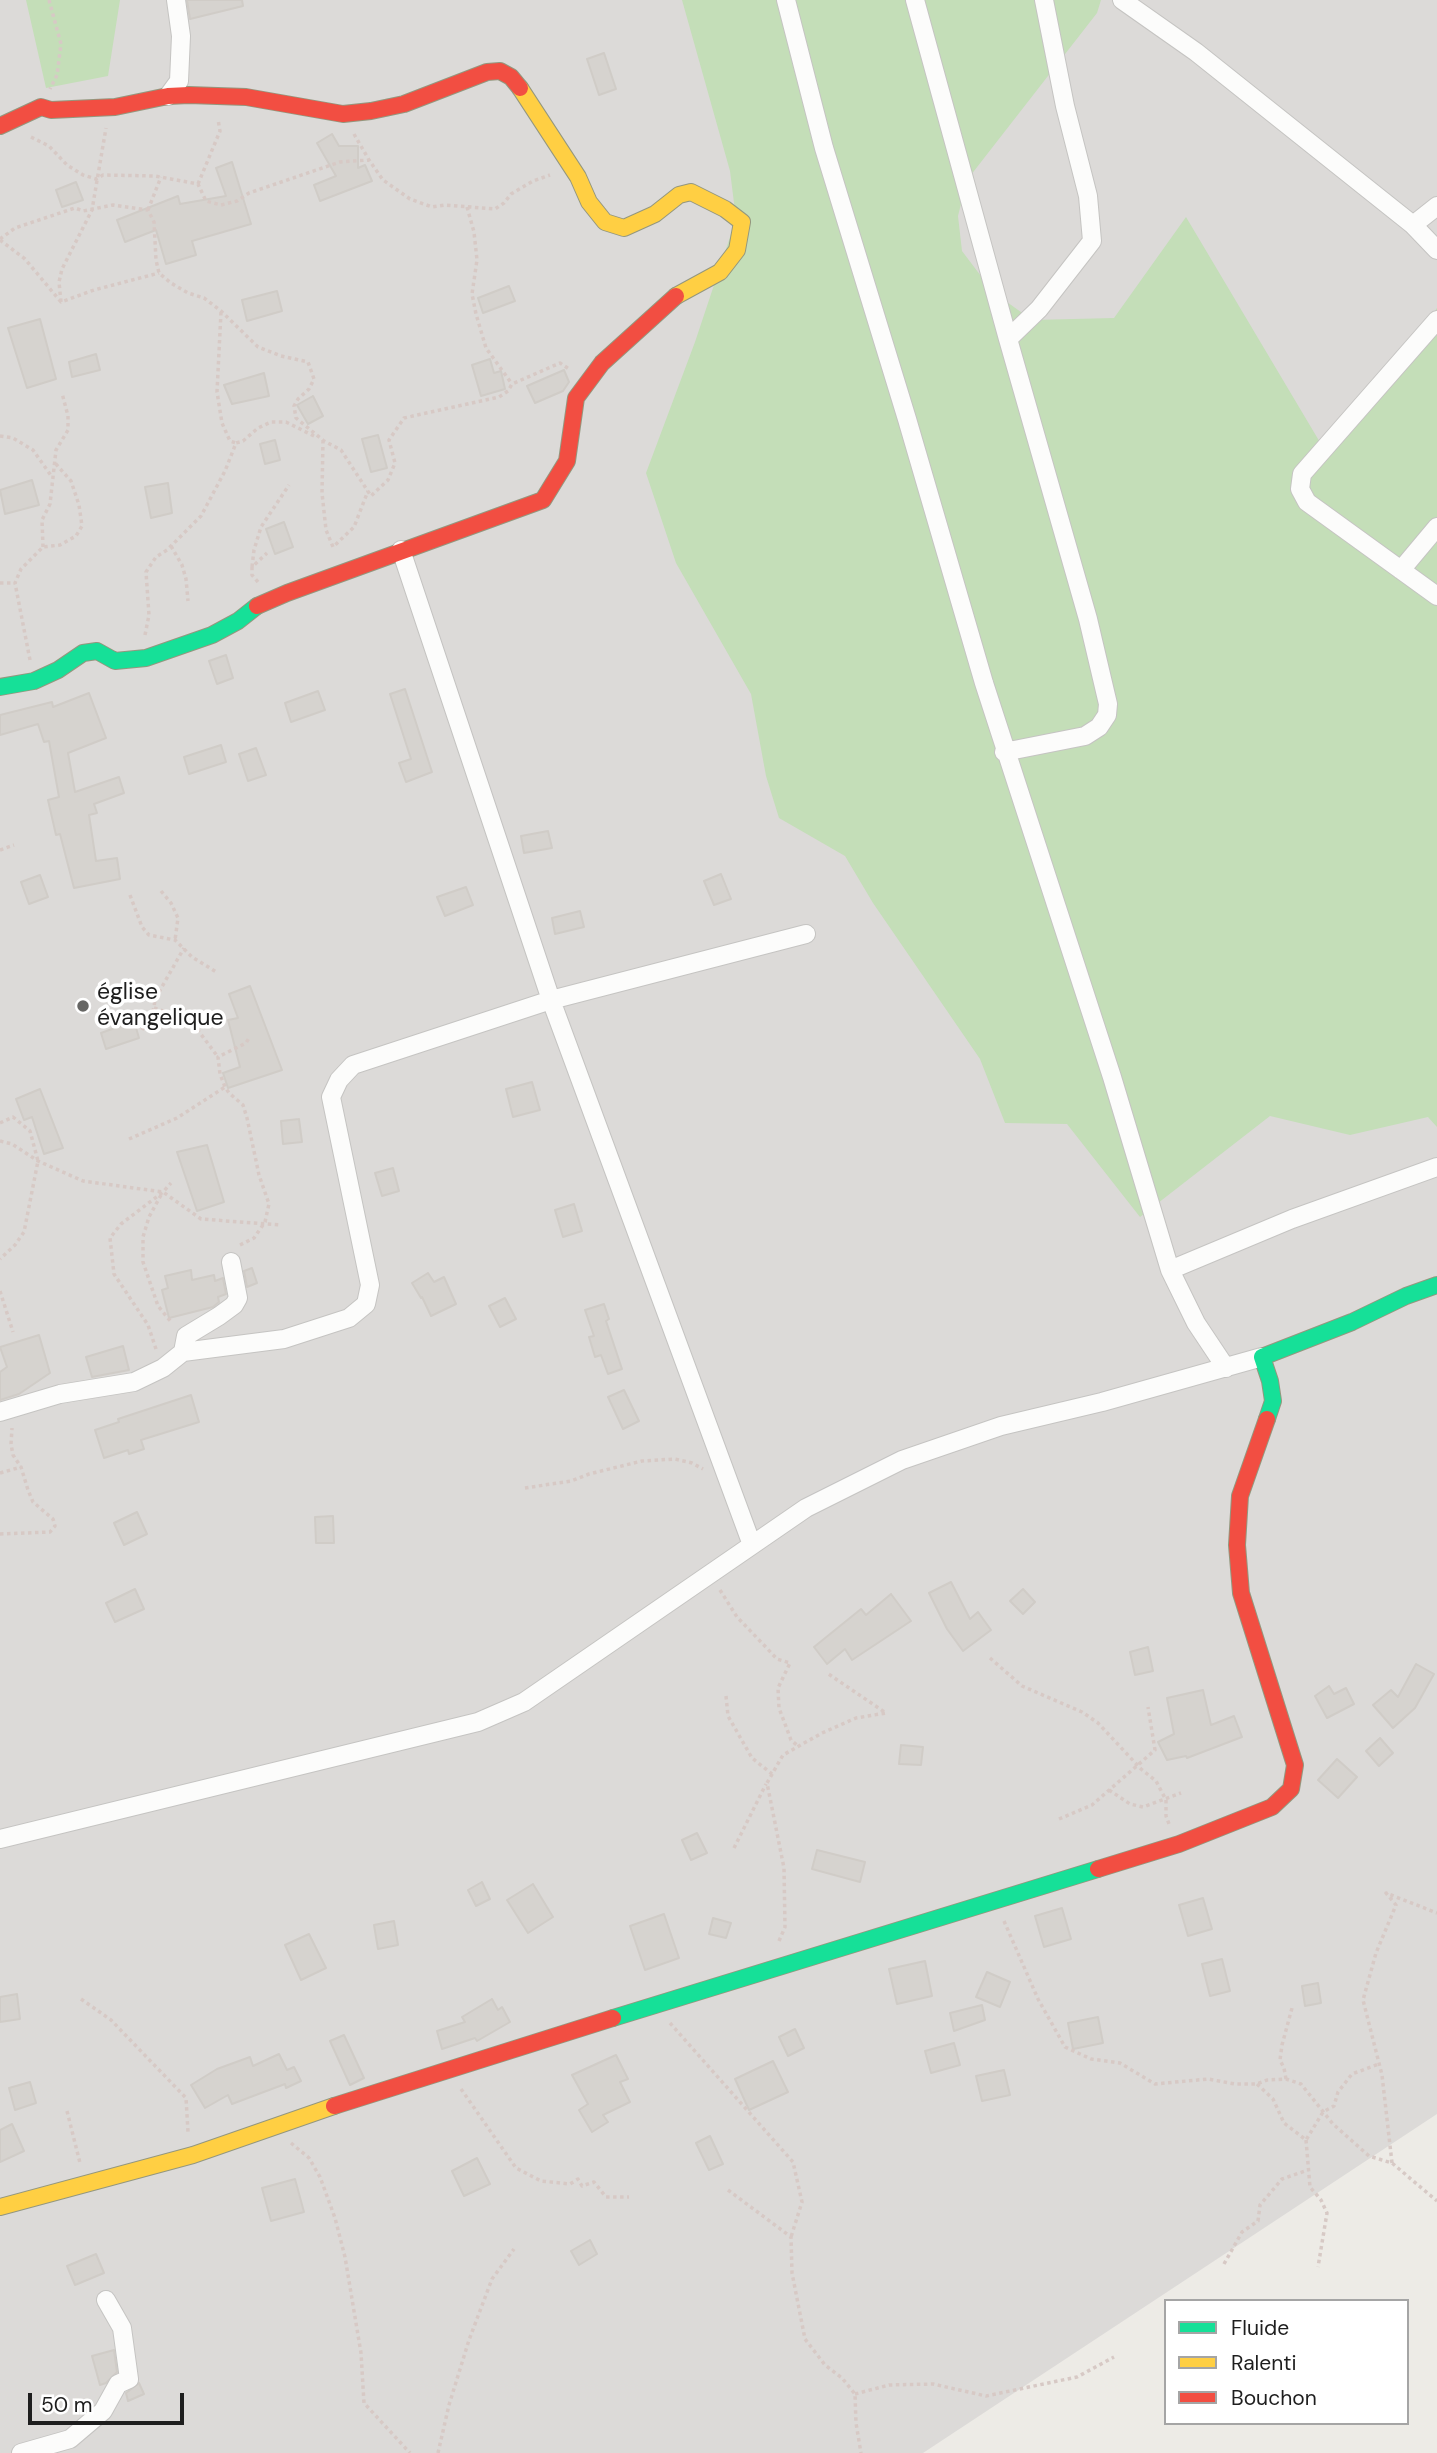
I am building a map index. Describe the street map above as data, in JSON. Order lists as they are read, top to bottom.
{
  "places": ["église évangelique"],
  "legend": ["Fluide", "Ralenti", "Bouchon"],
  "scale_bar": "50 m"
}
